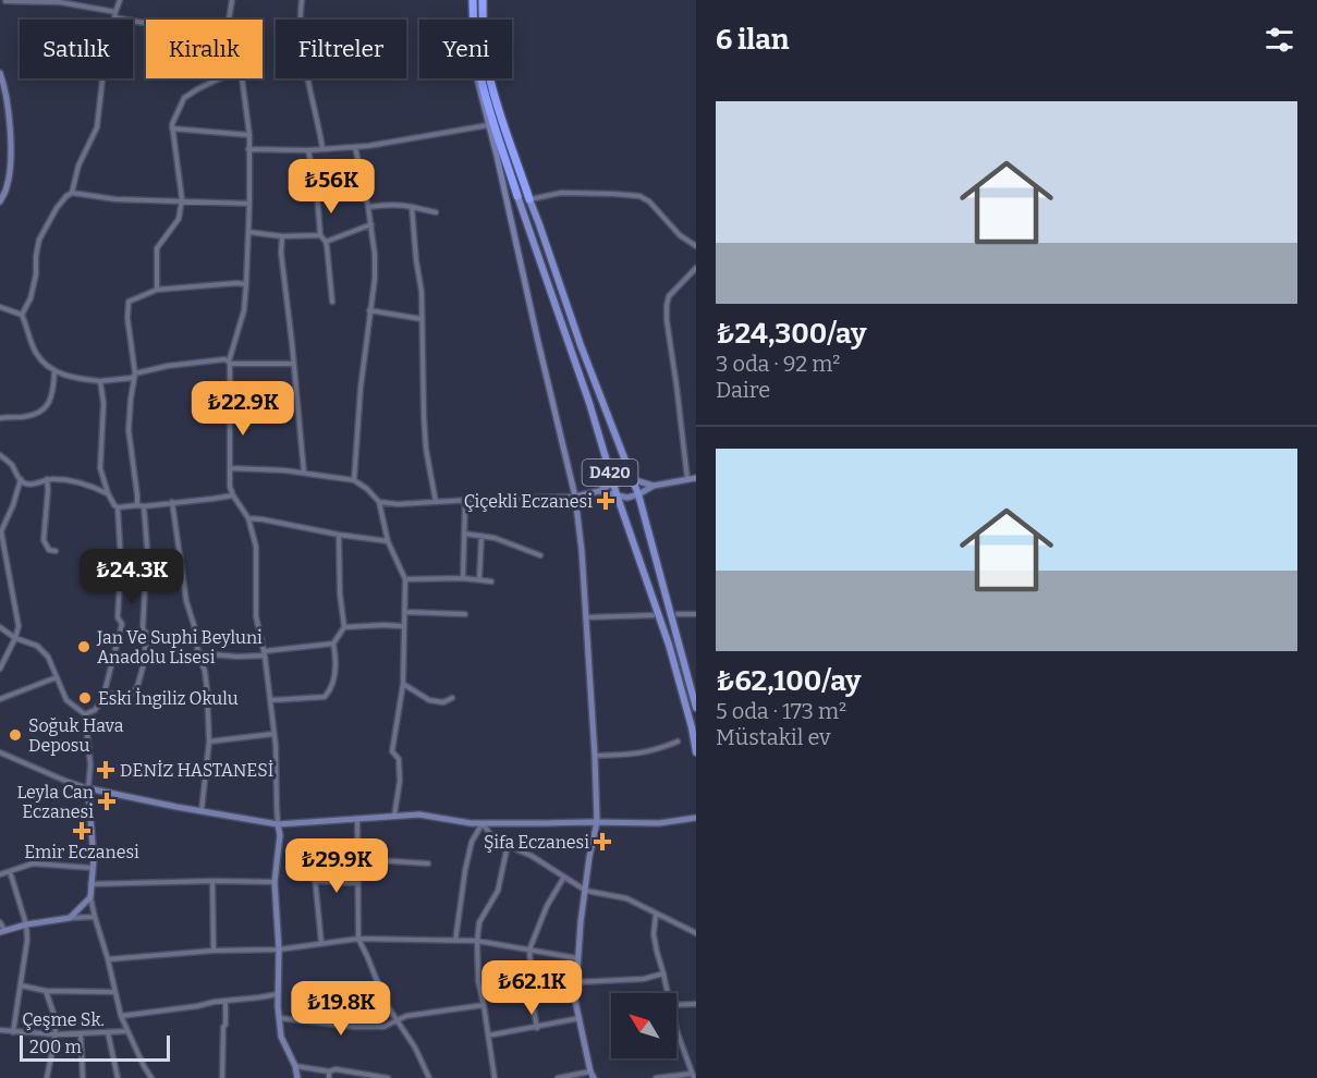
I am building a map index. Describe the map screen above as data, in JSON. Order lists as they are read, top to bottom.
{
  "streets": {
    "highway": ["D420"],
    "street": ["Çeşme Sk."]
  },
  "places": {
    "health": [
      "Çiçekli Eczanesi",
      "DENİZ HASTANESİ",
      "Leyla Can Eczanesi",
      "Emir Eczanesi",
      "Şifa Eczanesi"
    ],
    "other": ["Jan Ve Suphi Beyluni Anadolu Lisesi", "Eski İngiliz Okulu", "Soğuk Hava Deposu"]
  },
  "scale_bar": "200 m",
  "north": "top left",
  "page": {
    "heading": "6 ilan",
    "chip": [
      "Satılık",
      "Kiralık",
      "Filtreler",
      "Yeni"
    ],
    "list": [
      {
        "name": "₺24,300/ay",
        "note": "3 oda · 92 m² · Daire"
      },
      {
        "name": "₺62,100/ay",
        "note": "5 oda · 173 m² · Müstakil ev"
      }
    ],
    "price": [
      "₺56K",
      "₺22.9K",
      "₺24.3K",
      "₺29.9K",
      "₺62.1K",
      "₺19.8K"
    ],
    "scale": "200 m"
  }
}
